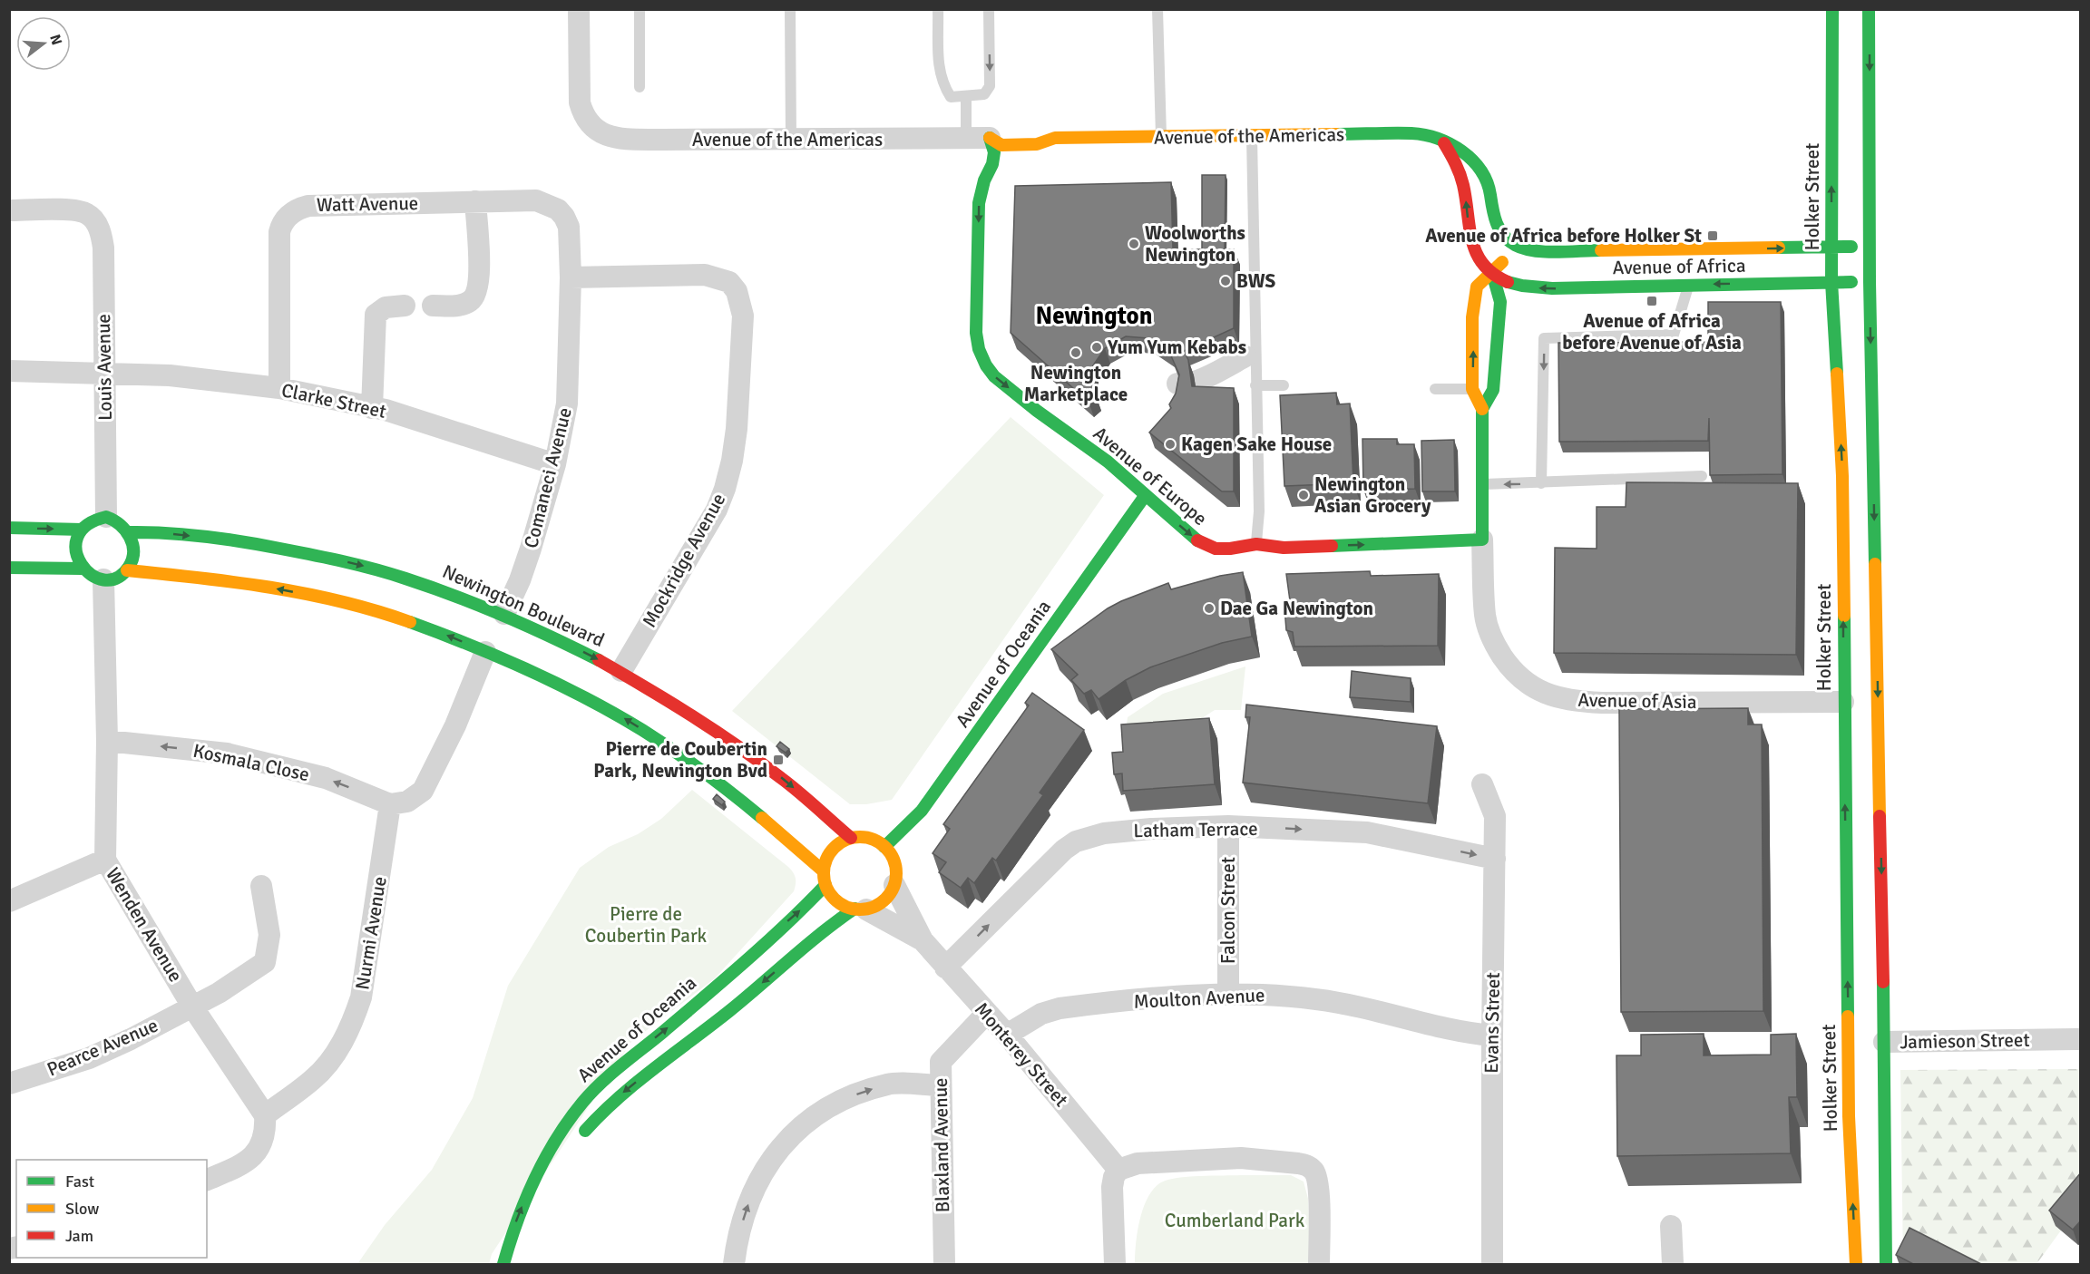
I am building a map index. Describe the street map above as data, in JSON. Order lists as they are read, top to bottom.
{
  "streets": {
    "street": [
      "Avenue of the Americas",
      "Holker Street",
      "Watt Avenue",
      "Avenue of Africa",
      "Louis Avenue",
      "Clarke Street",
      "Avenue of Europe",
      "Comaneci Avenue",
      "Mockridge Avenue",
      "Newington Boulevard",
      "Avenue of Oceania",
      "Avenue of Asia",
      "Kosmala Close",
      "Latham Terrace",
      "Falcon Street",
      "Wenden Avenue",
      "Nurmi Avenue",
      "Moulton Avenue",
      "Evans Street",
      "Jamieson Street",
      "Pearce Avenue",
      "Monterey Street",
      "Blaxland Avenue"
    ]
  },
  "crossings": [
    ["Avenue of the Americas", "Avenue of Africa"],
    ["Avenue of the Americas", "Avenue of Europe"],
    ["Avenue of the Americas", "Avenue of Asia"],
    ["Holker Street", "Avenue of Africa"],
    ["Holker Street", "Avenue of Asia"],
    ["Watt Avenue", "Clarke Street"],
    ["Watt Avenue", "Comaneci Avenue"],
    ["Avenue of Africa", "Avenue of Asia"],
    ["Louis Avenue", "Clarke Street"],
    ["Louis Avenue", "Newington Boulevard"],
    ["Louis Avenue", "Wenden Avenue"],
    ["Clarke Street", "Comaneci Avenue"],
    ["Avenue of Europe", "Avenue of Oceania"],
    ["Avenue of Europe", "Avenue of Asia"],
    ["Comaneci Avenue", "Mockridge Avenue"],
    ["Comaneci Avenue", "Newington Boulevard"],
    ["Mockridge Avenue", "Newington Boulevard"],
    ["Newington Boulevard", "Avenue of Oceania"],
    ["Newington Boulevard", "Wenden Avenue"],
    ["Newington Boulevard", "Monterey Street"],
    ["Avenue of Oceania", "Monterey Street"],
    ["Kosmala Close", "Wenden Avenue"],
    ["Kosmala Close", "Nurmi Avenue"],
    ["Latham Terrace", "Falcon Street"],
    ["Latham Terrace", "Evans Street"],
    ["Latham Terrace", "Monterey Street"],
    ["Falcon Street", "Moulton Avenue"],
    ["Wenden Avenue", "Nurmi Avenue"],
    ["Wenden Avenue", "Pearce Avenue"],
    ["Moulton Avenue", "Evans Street"],
    ["Moulton Avenue", "Monterey Street"],
    ["Monterey Street", "Blaxland Avenue"]
  ],
  "one_way": ["Avenue of Europe", "Latham Terrace"],
  "districts": ["Newington"],
  "parks": ["Pierre de Coubertin Park", "Cumberland Park"],
  "places": {
    "transit": ["Avenue of Africa before Holker St", "Avenue of Africa before Avenue of Asia", "Pierre de Coubertin Park, Newington Bvd"],
    "other": [
      "Woolworths Newington",
      "BWS",
      "Yum Yum Kebabs",
      "Newington Marketplace",
      "Kagen Sake House",
      "Newington Asian Grocery",
      "Dae Ga Newington"
    ]
  },
  "legend": ["Fast", "Slow", "Jam"],
  "north": "right"
}
